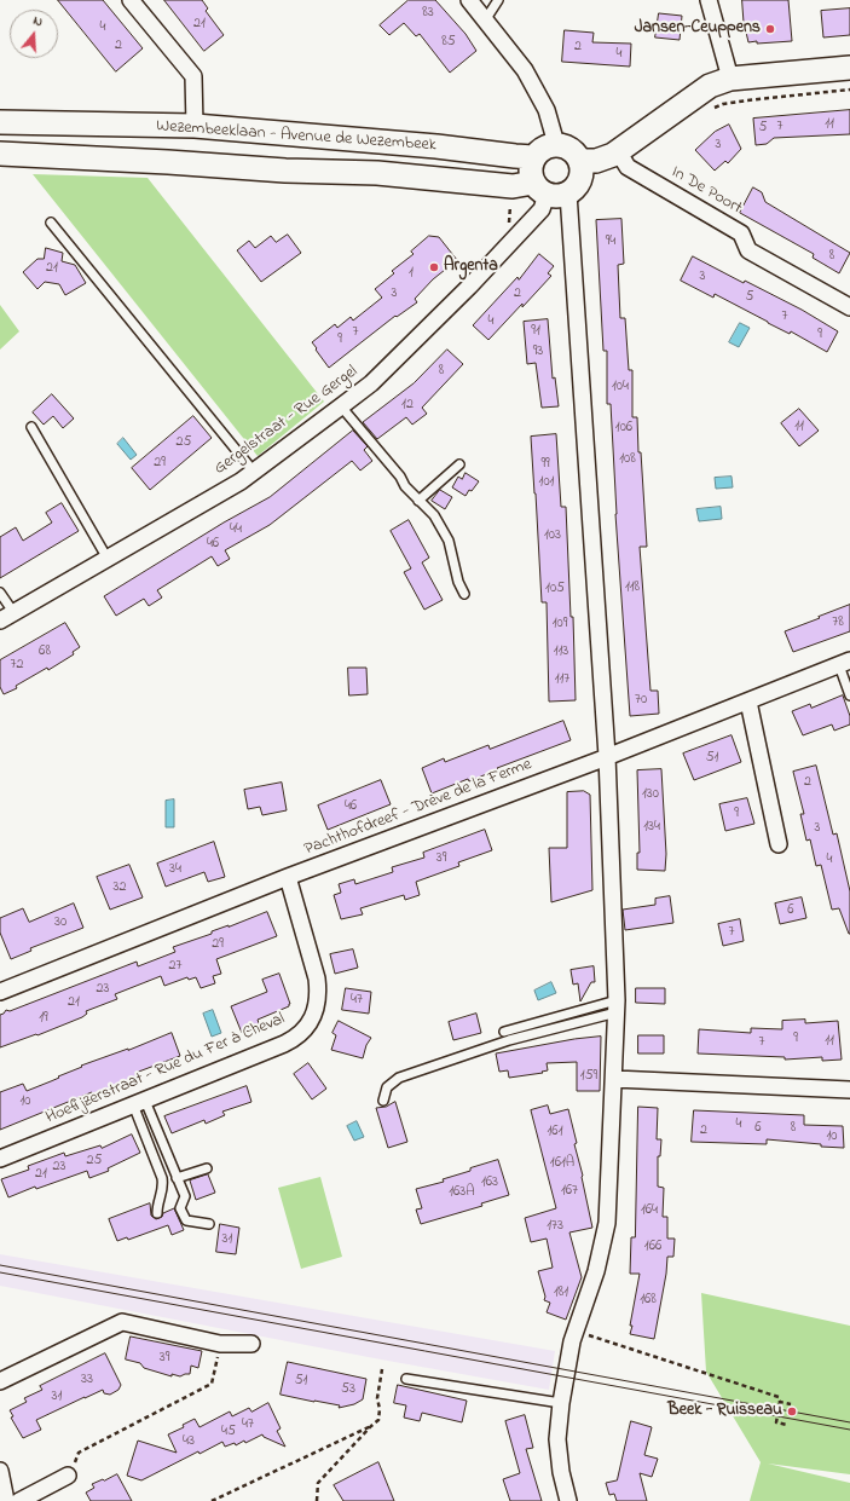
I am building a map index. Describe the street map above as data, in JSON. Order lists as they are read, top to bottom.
{
  "streets": {
    "main road": ["Wezembeeklaan - Avenue de Wezembeek"],
    "street": [
      "In De Poort",
      "Gergelstraat - Rue Gergel",
      "Pachthofdreef - Drève de la Ferme",
      "Hoefijzerstraat - Rue du Fer à Cheval"
    ]
  },
  "crossings": [
    ["Wezembeeklaan - Avenue de Wezembeek", "Gergelstraat - Rue Gergel"],
    ["Pachthofdreef - Drève de la Ferme", "Hoefijzerstraat - Rue du Fer à Cheval"]
  ],
  "places": ["Jansen-Ceuppens", "Argenta", "Beek - Ruisseau"],
  "house_numbers": [
    "83",
    "21",
    "4",
    "85",
    "2",
    "2",
    "4",
    "11",
    "7",
    "5",
    "3",
    "94",
    "8",
    "21",
    "1",
    "3",
    "3",
    "2",
    "5",
    "7",
    "4",
    "91",
    "7",
    "9",
    "9",
    "93",
    "8",
    "104",
    "12",
    "11",
    "106",
    "25",
    "108",
    "29",
    "99",
    "101",
    "44",
    "103",
    "46",
    "118",
    "105",
    "78",
    "109",
    "68",
    "113",
    "72",
    "117",
    "70",
    "51",
    "2",
    "130",
    "46",
    "9",
    "134",
    "3",
    "39",
    "4",
    "34",
    "32",
    "6",
    "30",
    "7",
    "29",
    "27",
    "23",
    "47",
    "21",
    "19",
    "9",
    "11",
    "7",
    "159",
    "10",
    "4",
    "6",
    "8",
    "2",
    "161",
    "10",
    "25",
    "161A",
    "23",
    "21",
    "163",
    "167",
    "163A",
    "164",
    "173",
    "31",
    "166",
    "181",
    "168",
    "39",
    "33",
    "51",
    "53",
    "31",
    "47",
    "45",
    "43"
  ],
  "north": "top"
}
